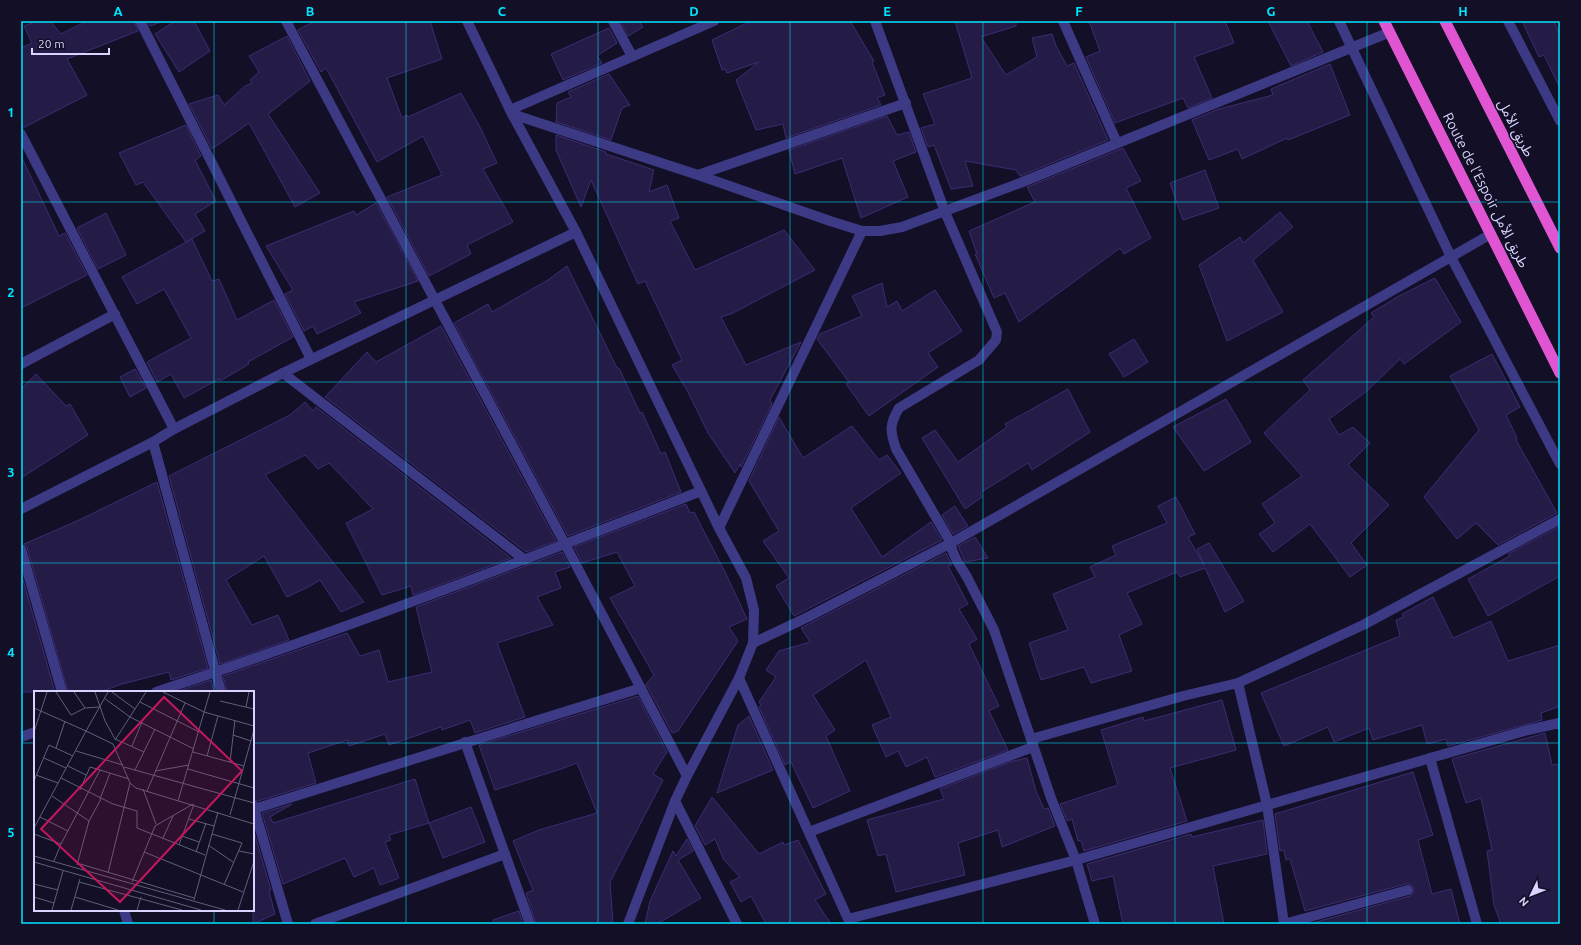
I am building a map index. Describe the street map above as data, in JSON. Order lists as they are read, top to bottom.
{
  "streets": {
    "highway": ["طريق الأمل", "Route de l’Espoir طريق الأمل"]
  },
  "scale_bar": "20 m",
  "north": "bottom left",
  "grid": {
    "columns": [
      "A",
      "B",
      "C",
      "D",
      "E",
      "F",
      "G",
      "H"
    ],
    "rows": [
      "1",
      "2",
      "3",
      "4",
      "5"
    ]
  }
}
